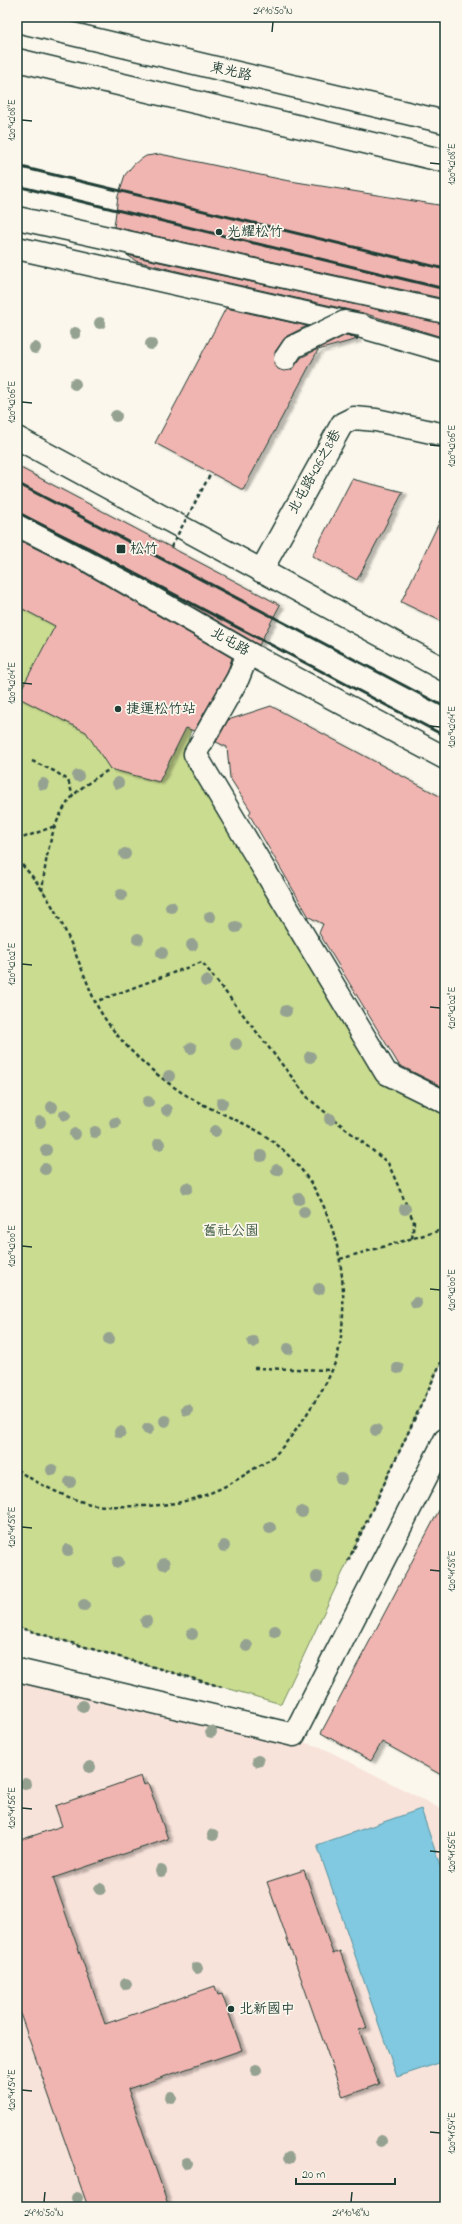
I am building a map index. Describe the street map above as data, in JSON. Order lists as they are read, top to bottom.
{
  "streets": {
    "street": ["東光路", "北屯路426之8巷", "北屯路"]
  },
  "parks": ["舊社公園"],
  "places": {
    "other": ["光耀松竹", "捷運松竹站", "北新國中"],
    "transit": ["松竹"]
  },
  "scale_bar": "20 m",
  "coordinates": [
    "24°10'50\"N",
    "120°42'08\"E",
    "120°42'06\"E",
    "120°42'04\"E",
    "120°42'02\"E",
    "120°42'00\"E",
    "120°41'58\"E",
    "120°41'56\"E",
    "120°41'54\"E",
    "24°10'48\"N"
  ]
}
